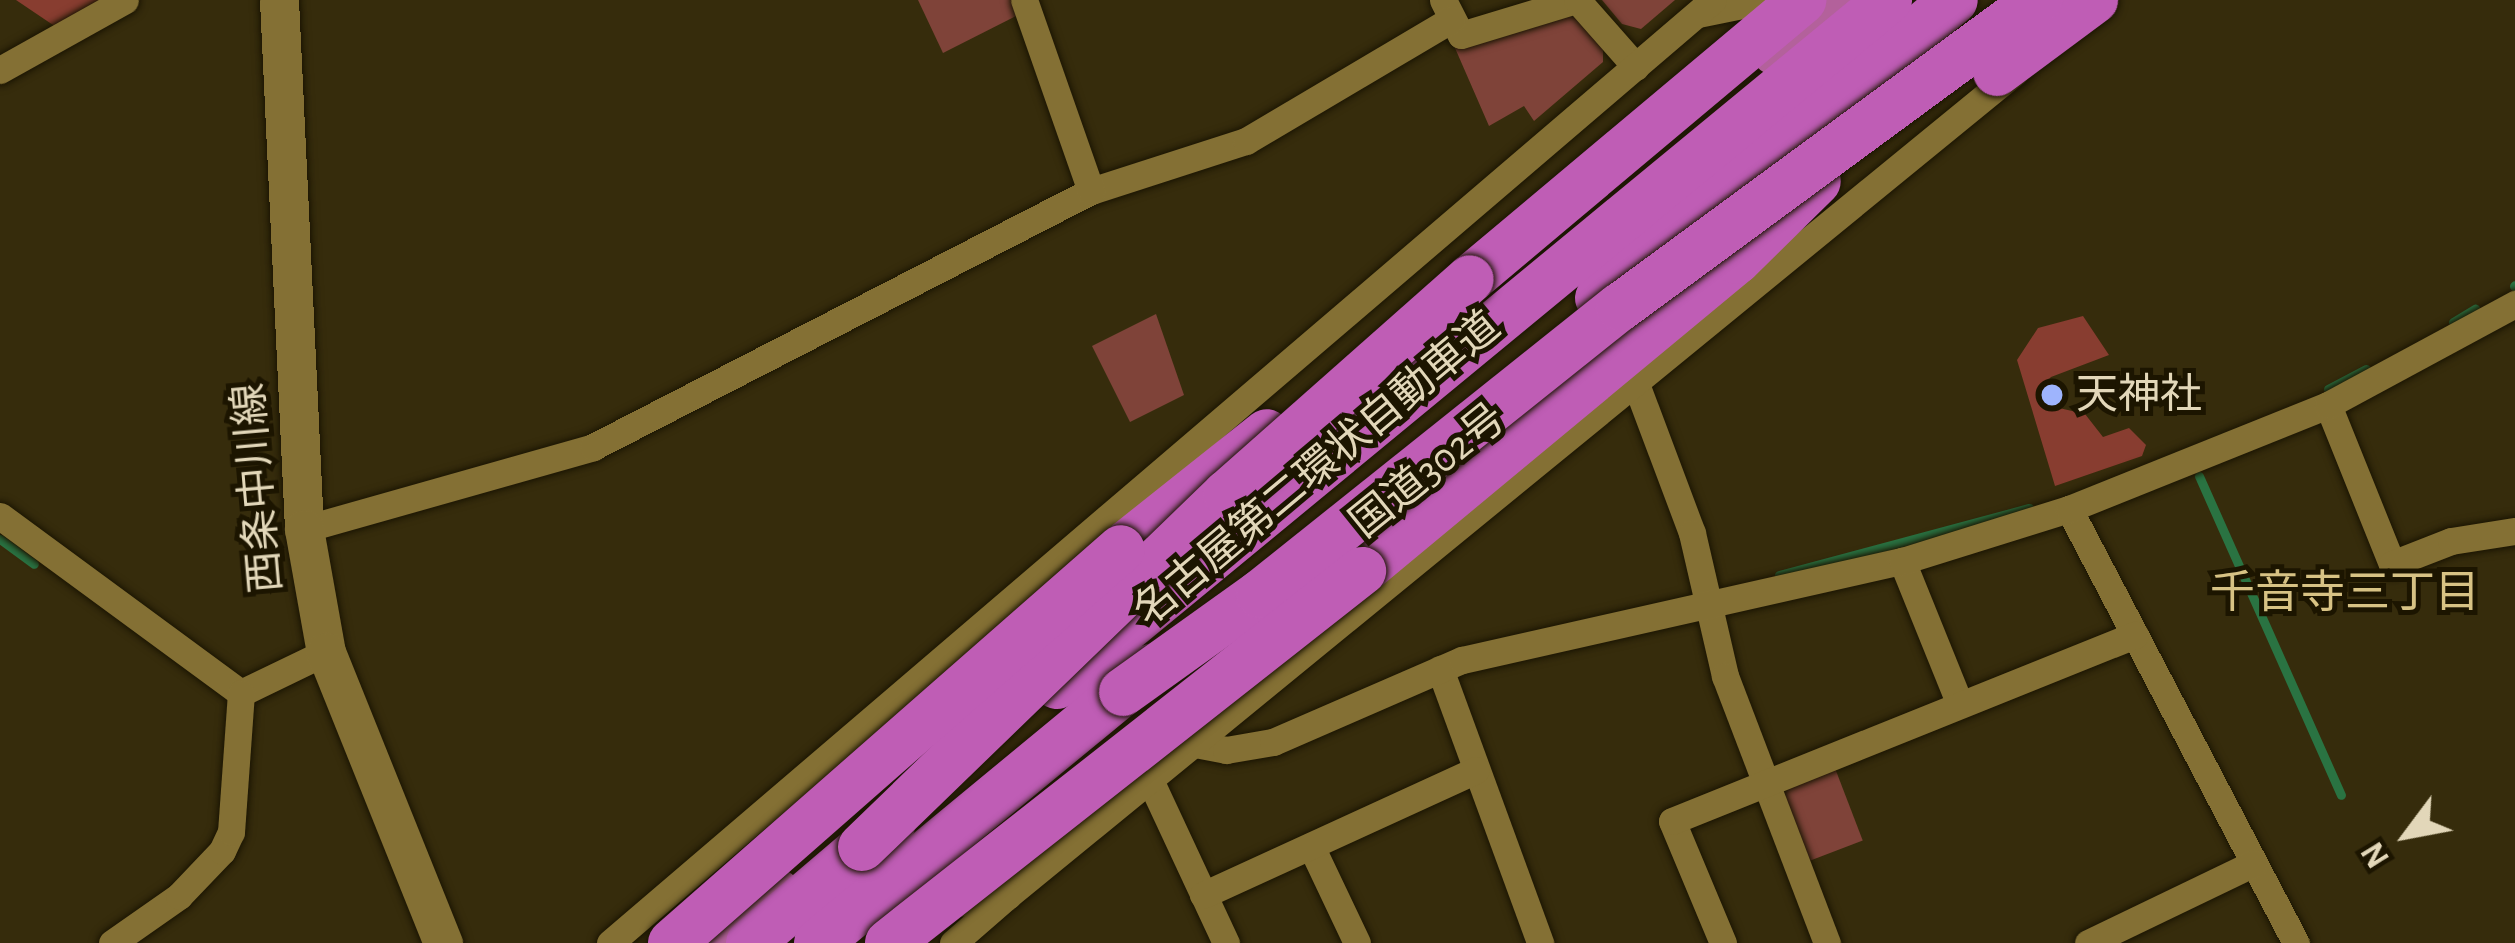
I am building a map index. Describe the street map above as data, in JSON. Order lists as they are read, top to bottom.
{
  "streets": {
    "highway": ["名古屋第二環状自動車道", "国道302号"],
    "main road": ["西条中川線"]
  },
  "districts": ["千音寺三丁目"],
  "places": ["天神社"],
  "north": "bottom left"
}
